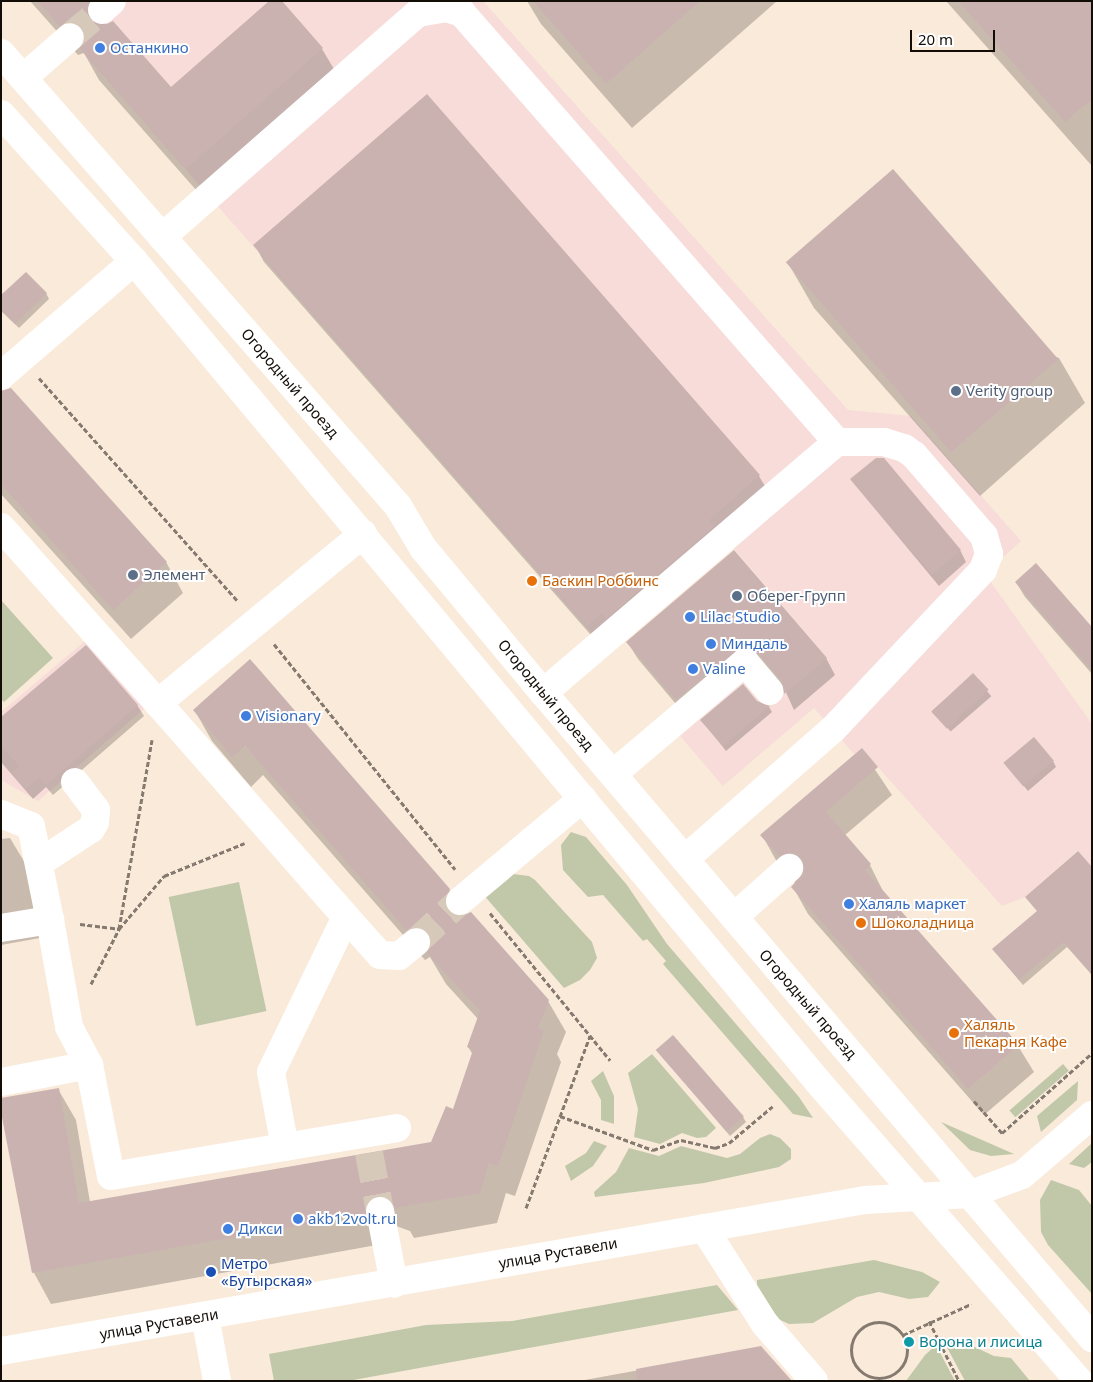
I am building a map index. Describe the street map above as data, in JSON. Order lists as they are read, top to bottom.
{
  "streets": {
    "main road": ["Огородный проезд", "улица Руставели"]
  },
  "crossings": [
    ["Огородный проезд", "улица Руставели"]
  ],
  "places": [
    "Останкино",
    "Verity group",
    "Элемент",
    "Баскин Роббинс",
    "Оберег-Групп",
    "Lilac Studio",
    "Миндаль",
    "Valine",
    "Visionary",
    "Халяль маркет",
    "Шоколадница",
    "Халяль Пекарня Кафе",
    "akb12volt.ru",
    "Дикси",
    "Метро «Бутырская»",
    "Ворона и лисица"
  ],
  "scale_bar": "20 m"
}
